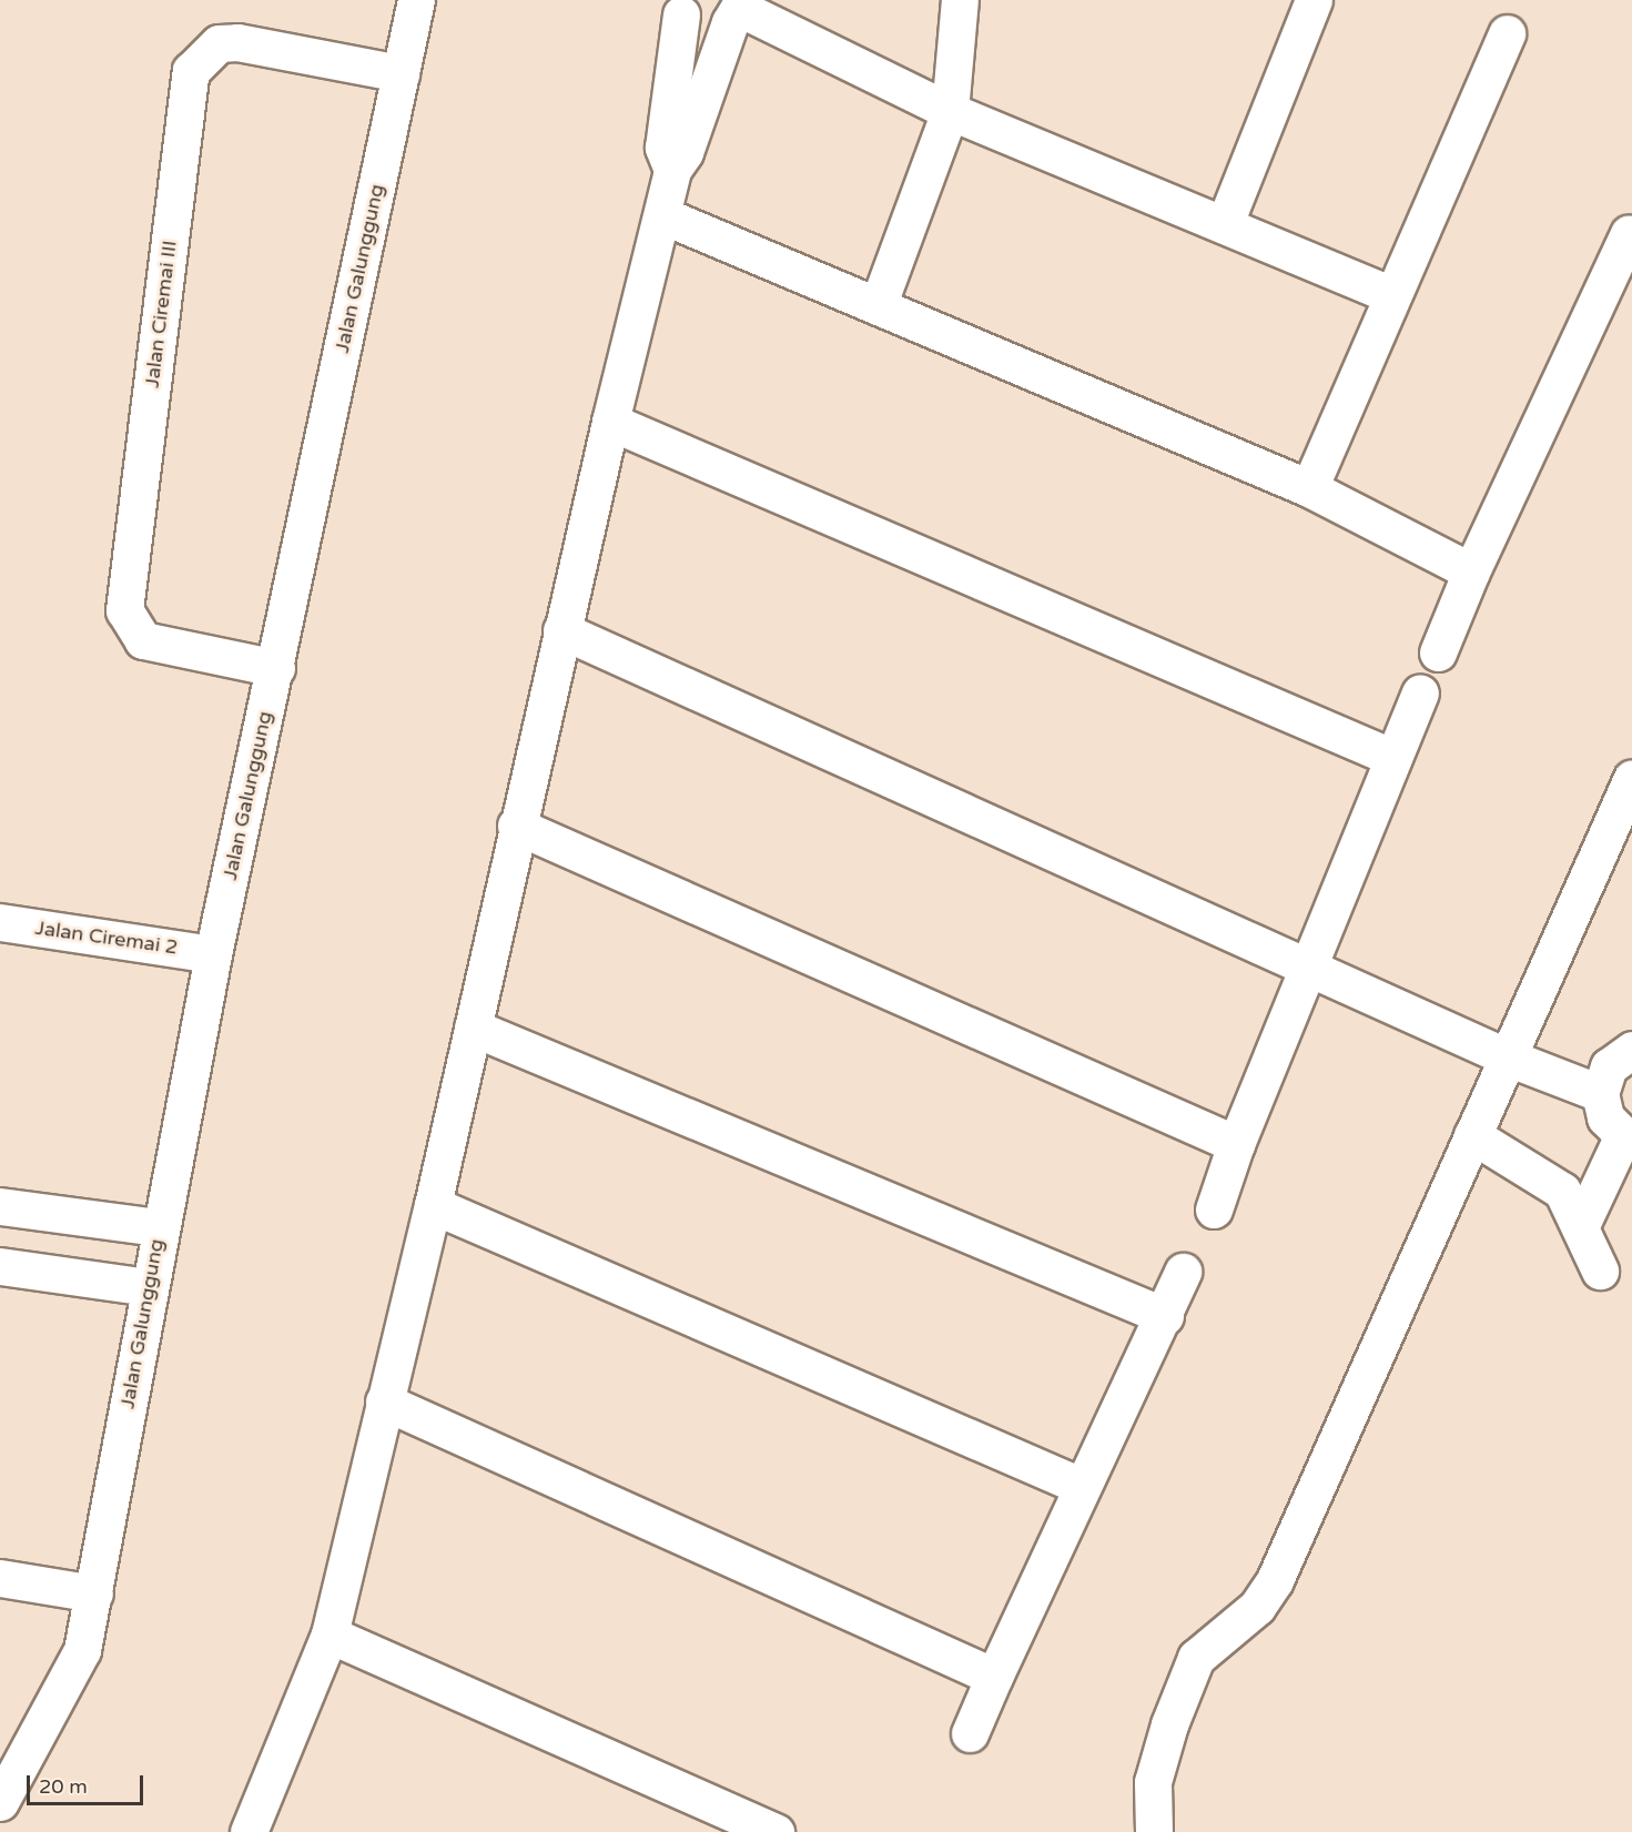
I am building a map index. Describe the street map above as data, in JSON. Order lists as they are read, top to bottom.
{
  "streets": {
    "street": ["Jalan Galunggung", "Jalan Ciremai III", "Jalan Ciremai 2"]
  },
  "crossings": [
    ["Jalan Galunggung", "Jalan Ciremai III"],
    ["Jalan Galunggung", "Jalan Ciremai 2"]
  ],
  "scale_bar": "20 m"
}
